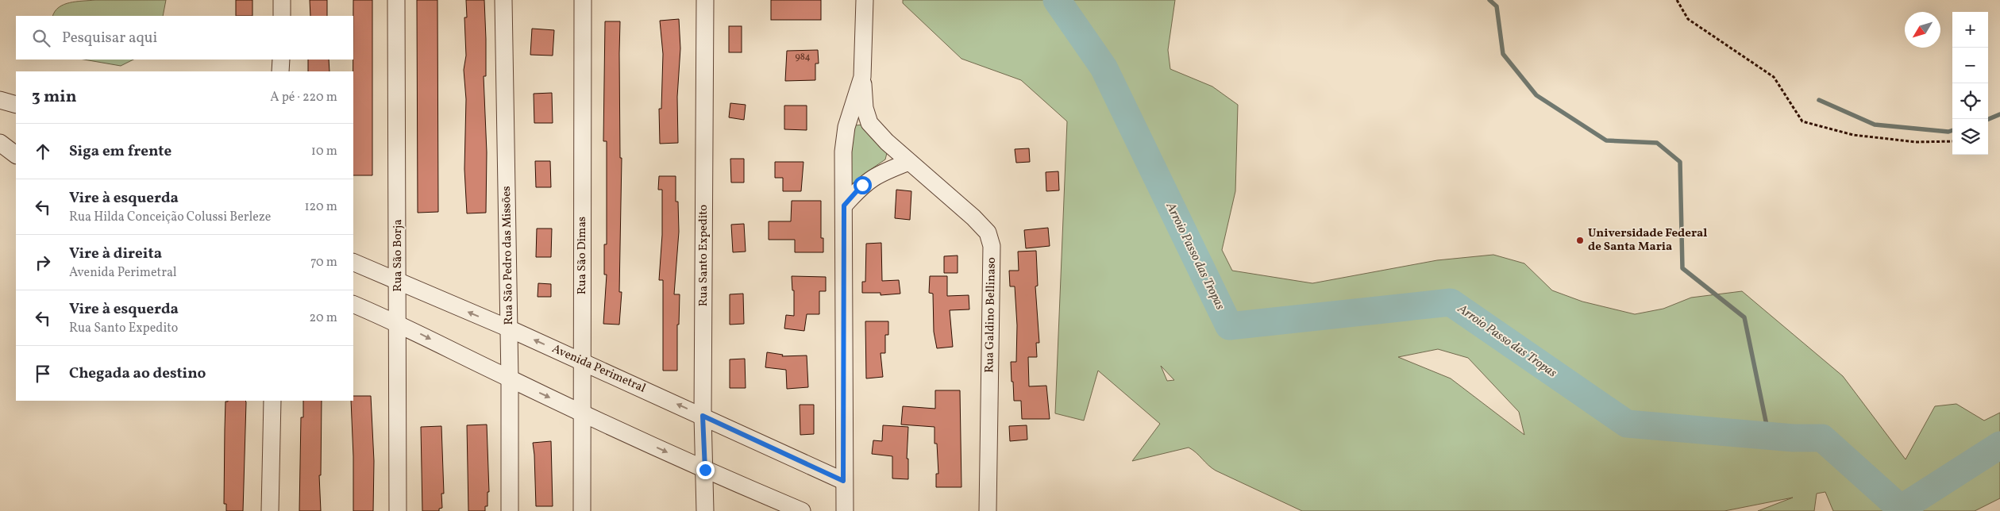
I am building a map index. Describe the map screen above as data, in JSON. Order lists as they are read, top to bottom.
{
  "streets": {
    "street": [
      "Rua São Borja",
      "Rua São Pedro das Missões",
      "Rua São Dimas",
      "Rua Santo Expedito",
      "Rua Galdino Bellinaso",
      "Avenida Perimetral"
    ]
  },
  "crossings": [
    ["Rua São Borja", "Avenida Perimetral"],
    ["Rua São Pedro das Missões", "Avenida Perimetral"],
    ["Rua São Dimas", "Avenida Perimetral"],
    ["Rua Santo Expedito", "Avenida Perimetral"]
  ],
  "water": ["Arroio Passo das Tropas"],
  "places": ["Universidade Federal de Santa Maria"],
  "house_numbers": ["984"],
  "north": "bottom left",
  "page": {
    "map_buttons": ["+", "−"],
    "search": "Pesquisar aqui",
    "heading": ["3 min", "A pé · 220 m"],
    "list": [
      ["Siga em frente", "10 m"],
      ["Vire à esquerda", "Rua Hilda Conceição Colussi Berleze", "120 m"],
      ["Vire à direita", "Avenida Perimetral", "70 m"],
      ["Vire à esquerda", "Rua Santo Expedito", "20 m"],
      "Chegada ao destino"
    ]
  }
}
